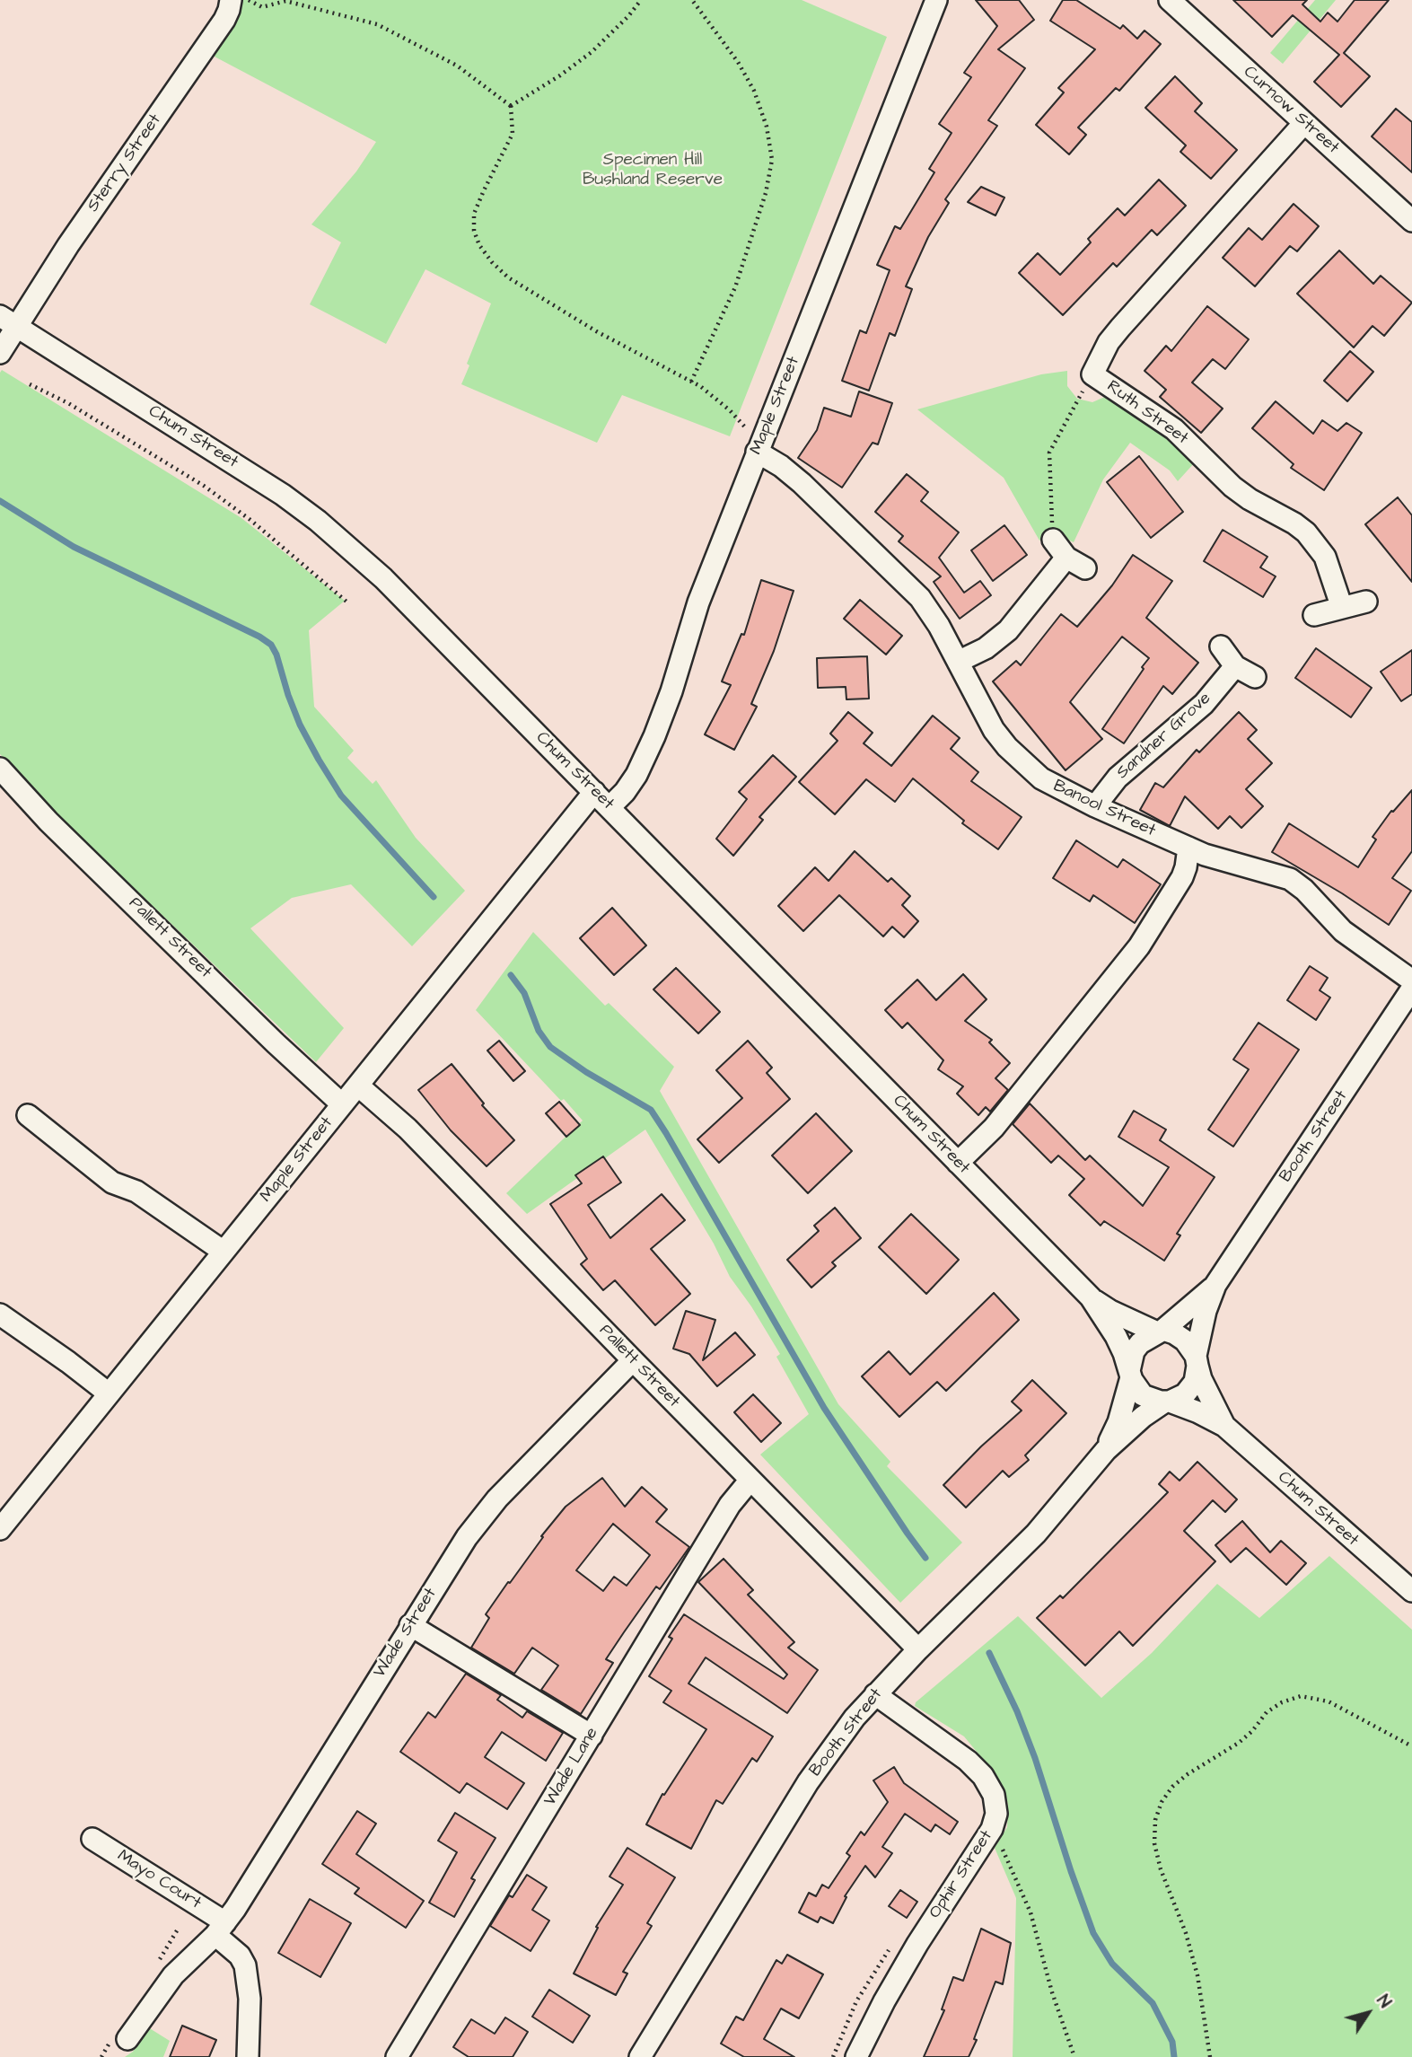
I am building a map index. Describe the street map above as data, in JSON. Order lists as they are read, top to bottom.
{
  "streets": {
    "street": [
      "Curnow Street",
      "Sterry Street",
      "Maple Street",
      "Ruth Street",
      "Chum Street",
      "Sandner Grove",
      "Banool Street",
      "Pallett Street",
      "Booth Street",
      "Wade Street",
      "Wade Lane",
      "Ophir Street",
      "Mayo Court"
    ]
  },
  "crossings": [
    ["Curnow Street", "Ruth Street"],
    ["Sterry Street", "Chum Street"],
    ["Maple Street", "Chum Street"],
    ["Maple Street", "Banool Street"],
    ["Maple Street", "Pallett Street"],
    ["Chum Street", "Booth Street"],
    ["Sandner Grove", "Banool Street"],
    ["Pallett Street", "Booth Street"],
    ["Pallett Street", "Wade Street"],
    ["Pallett Street", "Wade Lane"],
    ["Booth Street", "Ophir Street"],
    ["Wade Street", "Mayo Court"]
  ],
  "parks": ["Specimen Hill Bushland Reserve"],
  "north": "top right"
}
